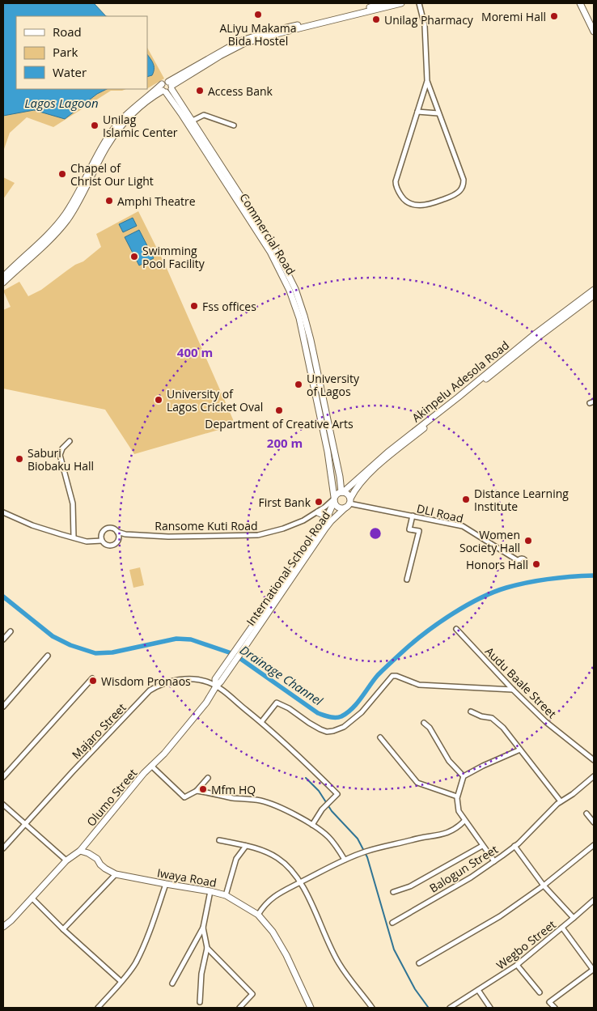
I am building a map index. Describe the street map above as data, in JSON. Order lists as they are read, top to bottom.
{
  "streets": {
    "street": [
      "Commercial Road",
      "Akinpelu Adesola Road",
      "DLI Road",
      "Ransome Kuti Road",
      "International School Road",
      "Audu Baale Street",
      "Majaro Street",
      "Olumo Street",
      "Balogun Street",
      "Iwaya Road",
      "Wegbo Street"
    ]
  },
  "crossings": [
    ["Commercial Road", "Akinpelu Adesola Road"],
    ["Commercial Road", "DLI Road"],
    ["Commercial Road", "Ransome Kuti Road"],
    ["Commercial Road", "International School Road"],
    ["Akinpelu Adesola Road", "DLI Road"],
    ["Akinpelu Adesola Road", "Ransome Kuti Road"],
    ["Akinpelu Adesola Road", "International School Road"],
    ["DLI Road", "Ransome Kuti Road"],
    ["DLI Road", "International School Road"],
    ["Ransome Kuti Road", "International School Road"],
    ["International School Road", "Majaro Street"],
    ["International School Road", "Olumo Street"],
    ["Majaro Street", "Olumo Street"],
    ["Olumo Street", "Iwaya Road"]
  ],
  "water": ["Lagos Lagoon", "Drainage Channel"],
  "places": [
    "ALiyu Makama Bida Hostel",
    "Moremi Hall",
    "Unilag Pharmacy",
    "Access Bank",
    "Unilag Islamic Center",
    "Chapel of Christ Our Light",
    "Amphi Theatre",
    "Swimming Pool Facility",
    "Fss offices",
    "University of Lagos",
    "University of Lagos Cricket Oval",
    "Department of Creative Arts",
    "Saburi Biobaku Hall",
    "Distance Learning Institute",
    "First Bank",
    "Women Society Hall",
    "Honors Hall",
    "Wisdom Pronaos",
    "Mfm HQ"
  ],
  "legend": ["Road", "Park", "Water"],
  "rings": ["400 m", "200 m"]
}
